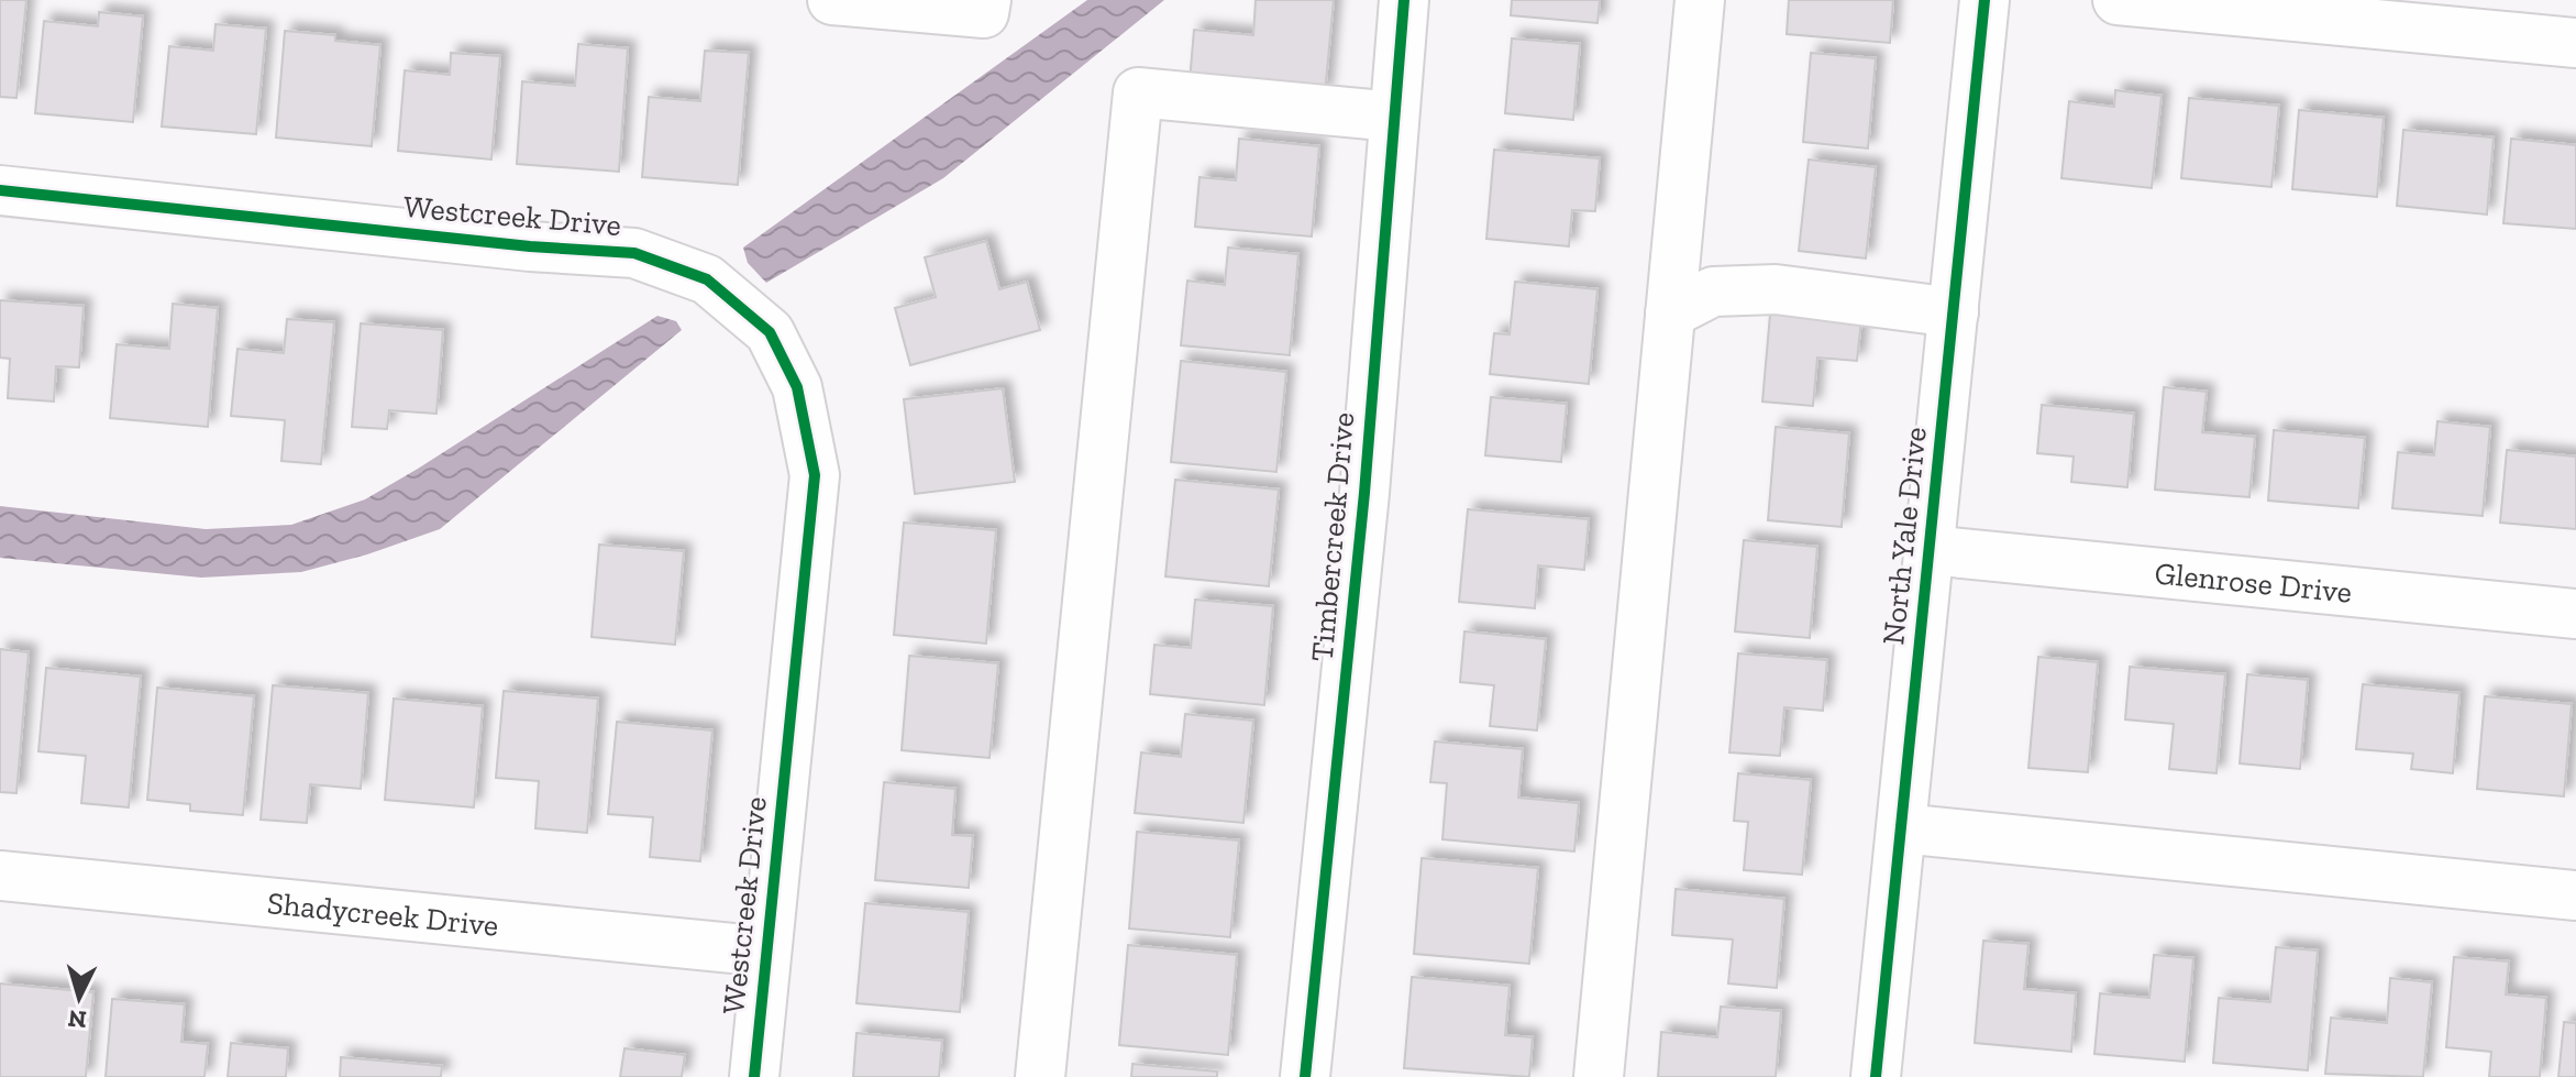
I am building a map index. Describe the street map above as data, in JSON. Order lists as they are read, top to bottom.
{
  "streets": {
    "street": [
      "Westcreek Drive",
      "North Yale Drive",
      "Timbercreek Drive",
      "Glenrose Drive",
      "Shadycreek Drive"
    ]
  },
  "crossings": [
    ["Westcreek Drive", "Shadycreek Drive"],
    ["North Yale Drive", "Glenrose Drive"]
  ],
  "north": "bottom"
}
